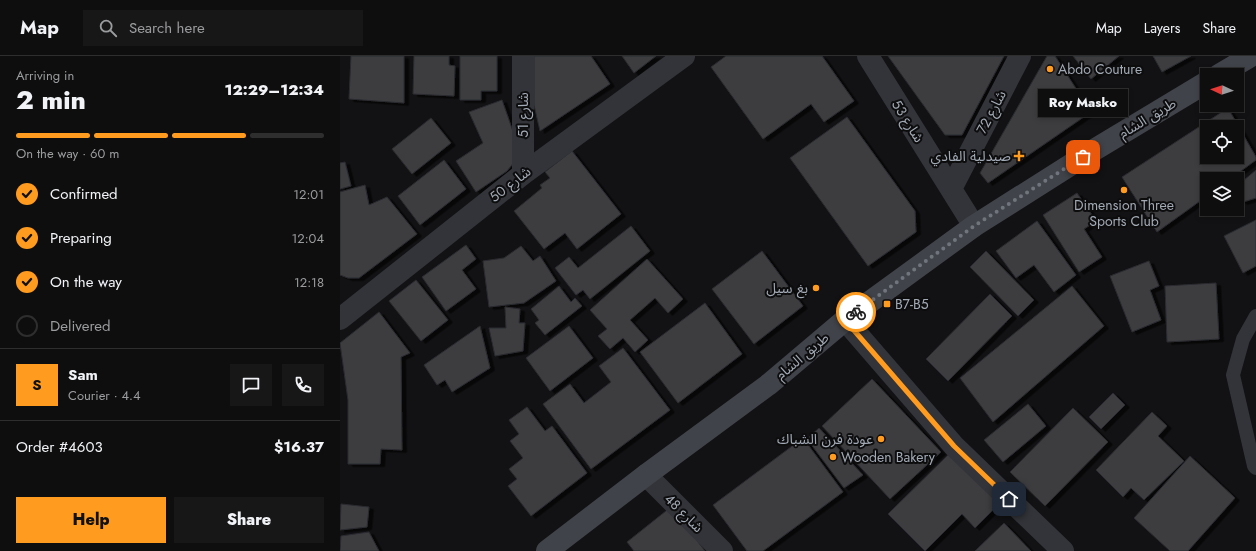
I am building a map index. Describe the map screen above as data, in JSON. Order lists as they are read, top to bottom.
{
  "streets": {
    "main road": ["طريق الشام"],
    "street": [
      "شارع 72",
      "شارع 51",
      "شارع 53",
      "شارع 50",
      "شارع 48"
    ]
  },
  "crossings": [
    ["شارع 72", "شارع 53"],
    ["شارع 51", "شارع 50"],
    ["طريق الشام", "شارع 53"],
    ["طريق الشام", "شارع 48"]
  ],
  "places": {
    "other": [
      "Abdo Couture",
      "Roy Masko",
      "Dimension Three Sports Club",
      "بغ سيل",
      "عودة فرن الشباك",
      "Wooden Bakery"
    ],
    "health": ["صيدلية الفادي"],
    "transit": ["B7-B5"]
  },
  "north": "left",
  "page": {
    "header": "Map",
    "search": "Search here",
    "nav": ["Map", "Layers", "Share"],
    "heading": ["2 min", "Arriving in", "12:29–12:34"],
    "panel": [
      "Sam",
      "Courier · 4.4",
      "Order #4603",
      "$16.37"
    ],
    "bubble": "Roy Masko",
    "bar": "On the way · 60 m",
    "list": [
      ["Confirmed", "12:01"],
      ["Preparing", "12:04"],
      ["On the way", "12:18"],
      "Delivered"
    ],
    "round": "S",
    "buttons": ["Help", "Share"]
  }
}
